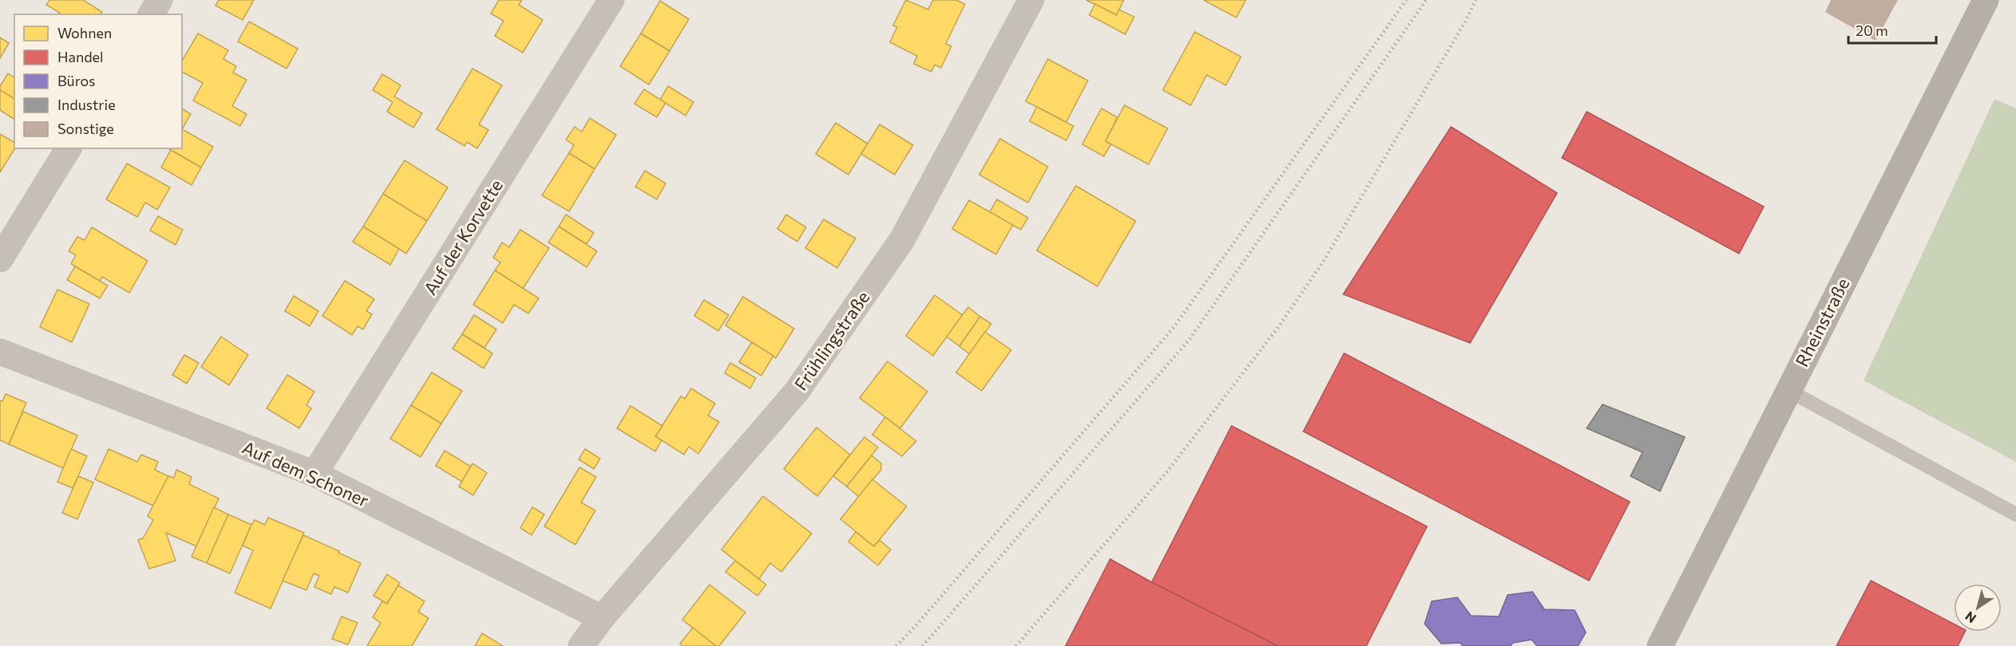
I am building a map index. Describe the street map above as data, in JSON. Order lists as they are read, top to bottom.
{
  "streets": {
    "main road": ["Rheinstraße"],
    "street": ["Auf der Korvette", "Frühlingstraße", "Auf dem Schoner"]
  },
  "crossings": [
    ["Auf der Korvette", "Auf dem Schoner"],
    ["Frühlingstraße", "Auf dem Schoner"]
  ],
  "legend": [
    "Wohnen",
    "Handel",
    "Büros",
    "Industrie",
    "Sonstige"
  ],
  "scale_bar": "20 m",
  "north": "bottom left"
}
